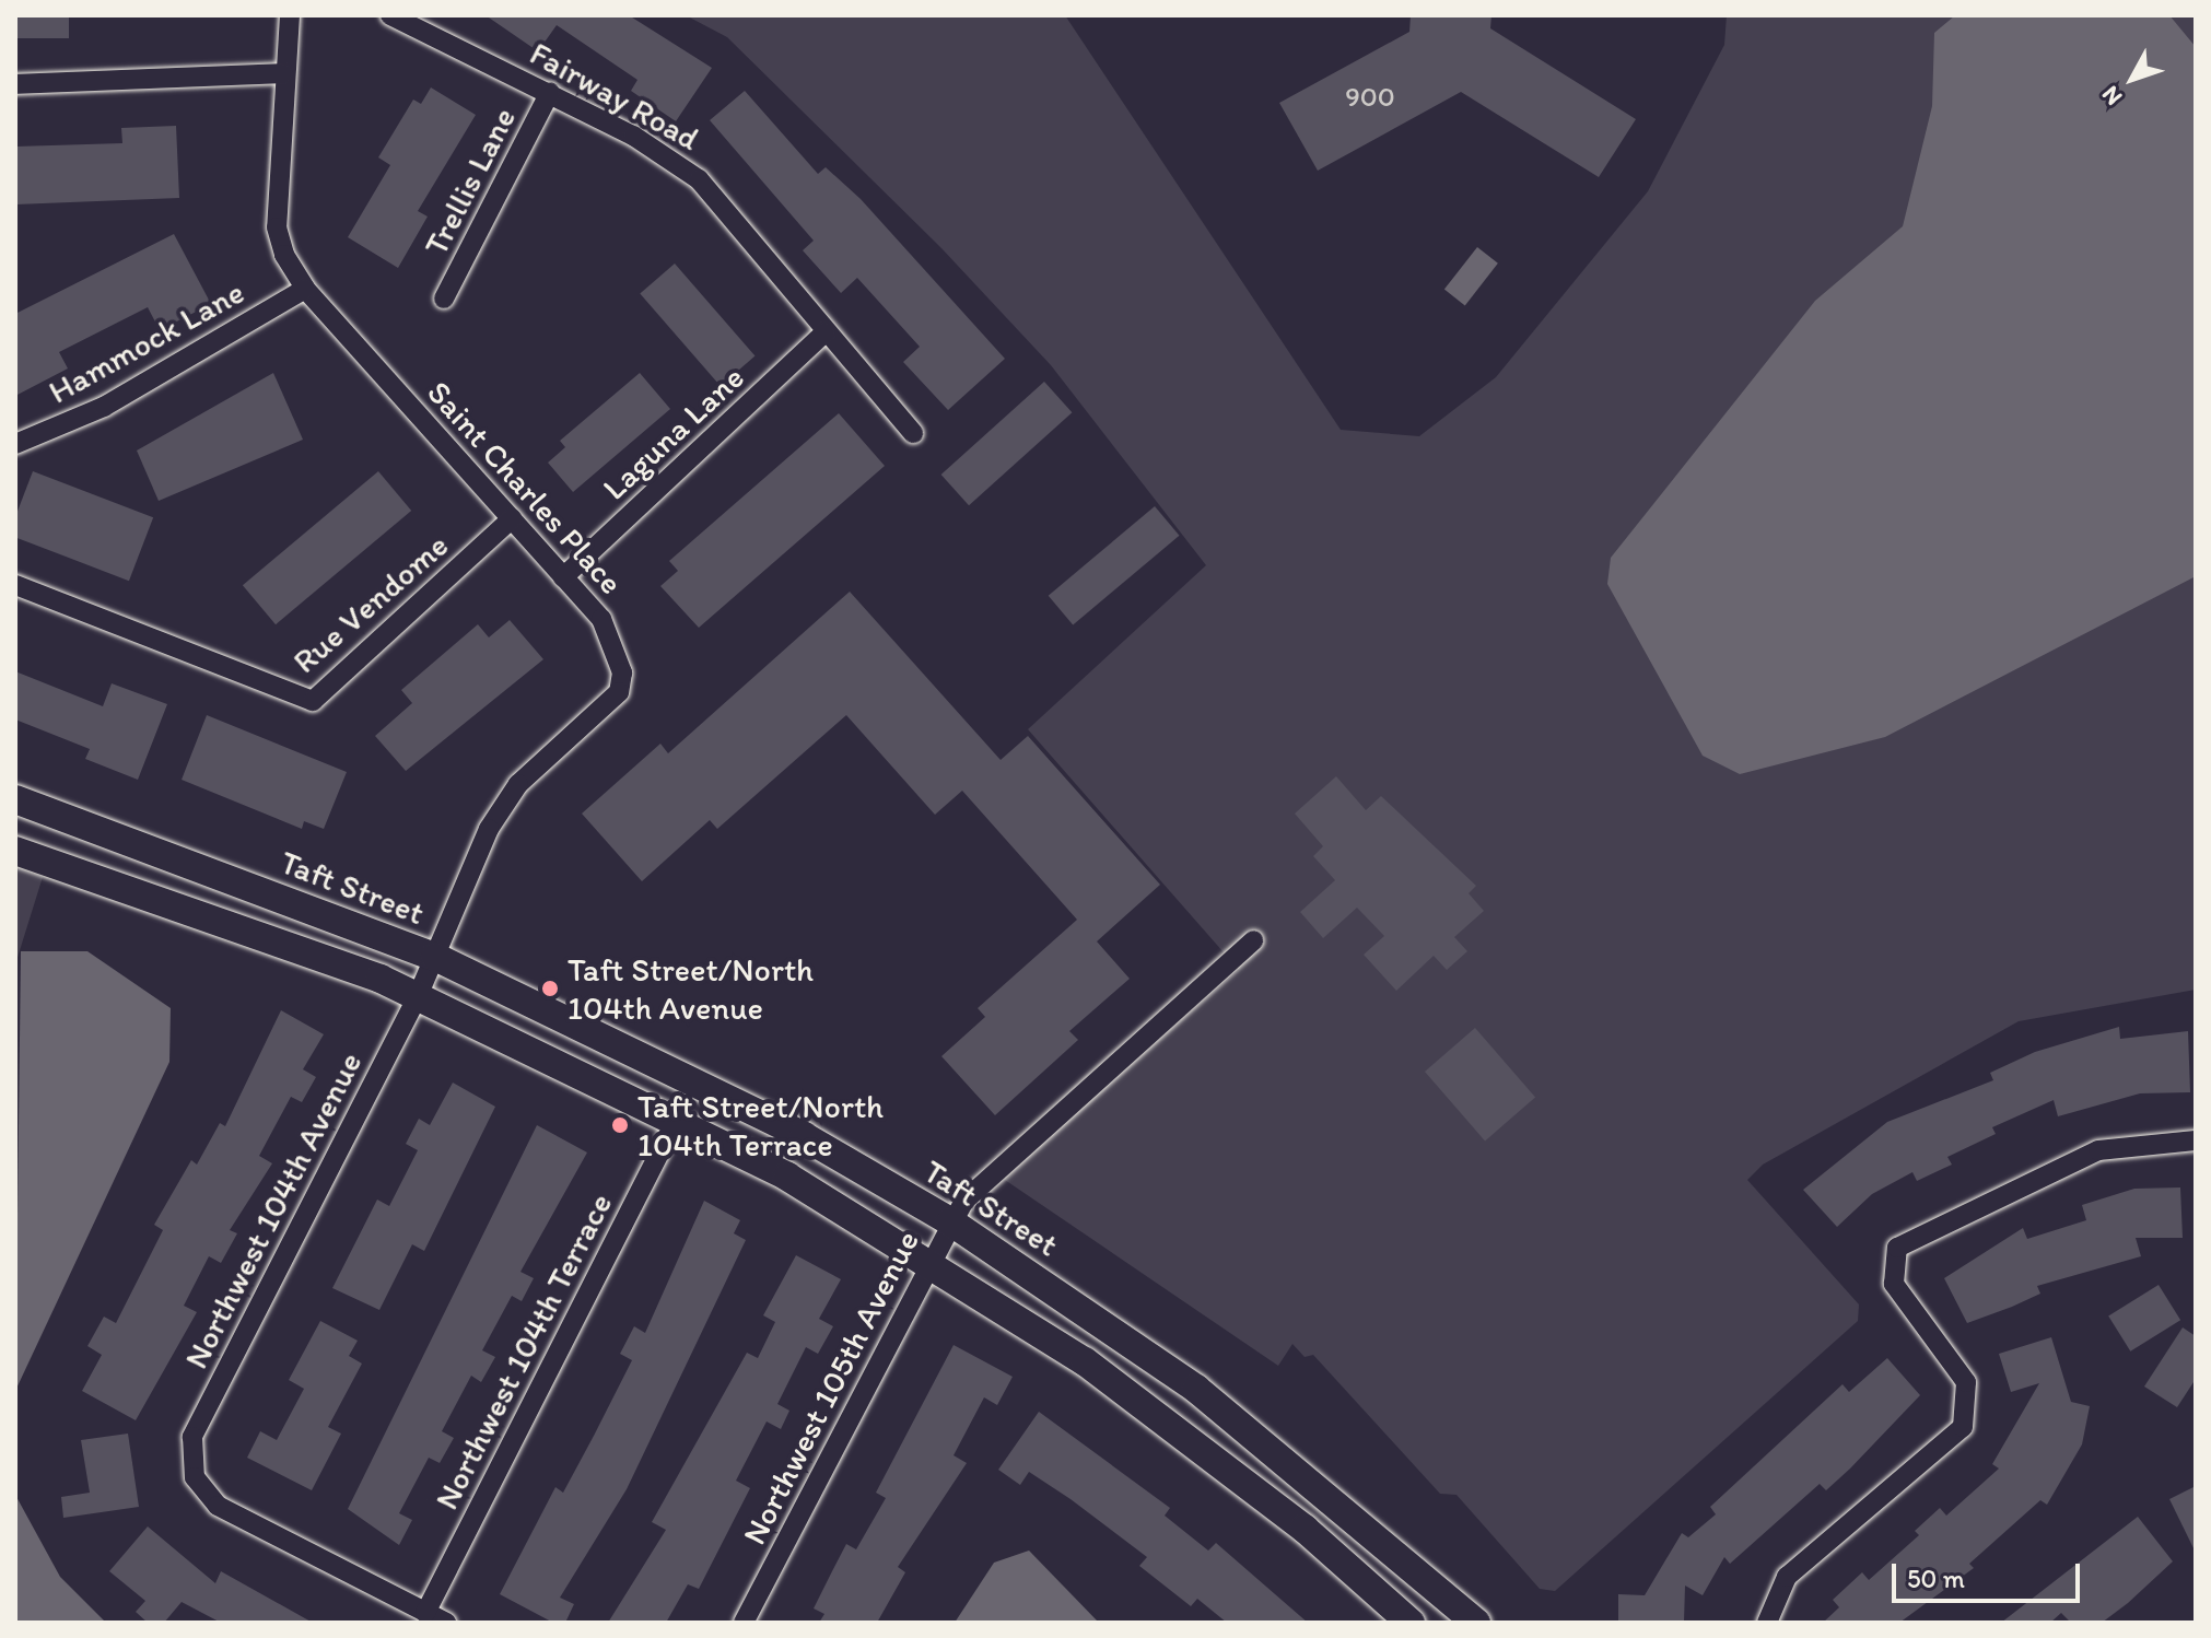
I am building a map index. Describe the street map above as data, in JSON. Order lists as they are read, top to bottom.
{
  "streets": {
    "street": [
      "Fairway Road",
      "Trellis Lane",
      "Hammock Lane",
      "Laguna Lane",
      "Saint Charles Place",
      "Rue Vendome",
      "Taft Street",
      "Northwest 104th Avenue",
      "Northwest 104th Terrace",
      "Northwest 105th Avenue"
    ]
  },
  "crossings": [
    ["Fairway Road", "Trellis Lane"],
    ["Fairway Road", "Laguna Lane"],
    ["Hammock Lane", "Saint Charles Place"],
    ["Laguna Lane", "Saint Charles Place"],
    ["Saint Charles Place", "Rue Vendome"],
    ["Saint Charles Place", "Taft Street"],
    ["Saint Charles Place", "Northwest 104th Avenue"],
    ["Taft Street", "Northwest 104th Avenue"],
    ["Taft Street", "Northwest 104th Terrace"],
    ["Taft Street", "Northwest 105th Avenue"],
    ["Northwest 104th Avenue", "Northwest 104th Terrace"]
  ],
  "places": ["Taft Street/North 104th Avenue", "Taft Street/North 104th Terrace"],
  "house_numbers": ["900"],
  "scale_bar": "50 m",
  "north": "bottom left"
}
